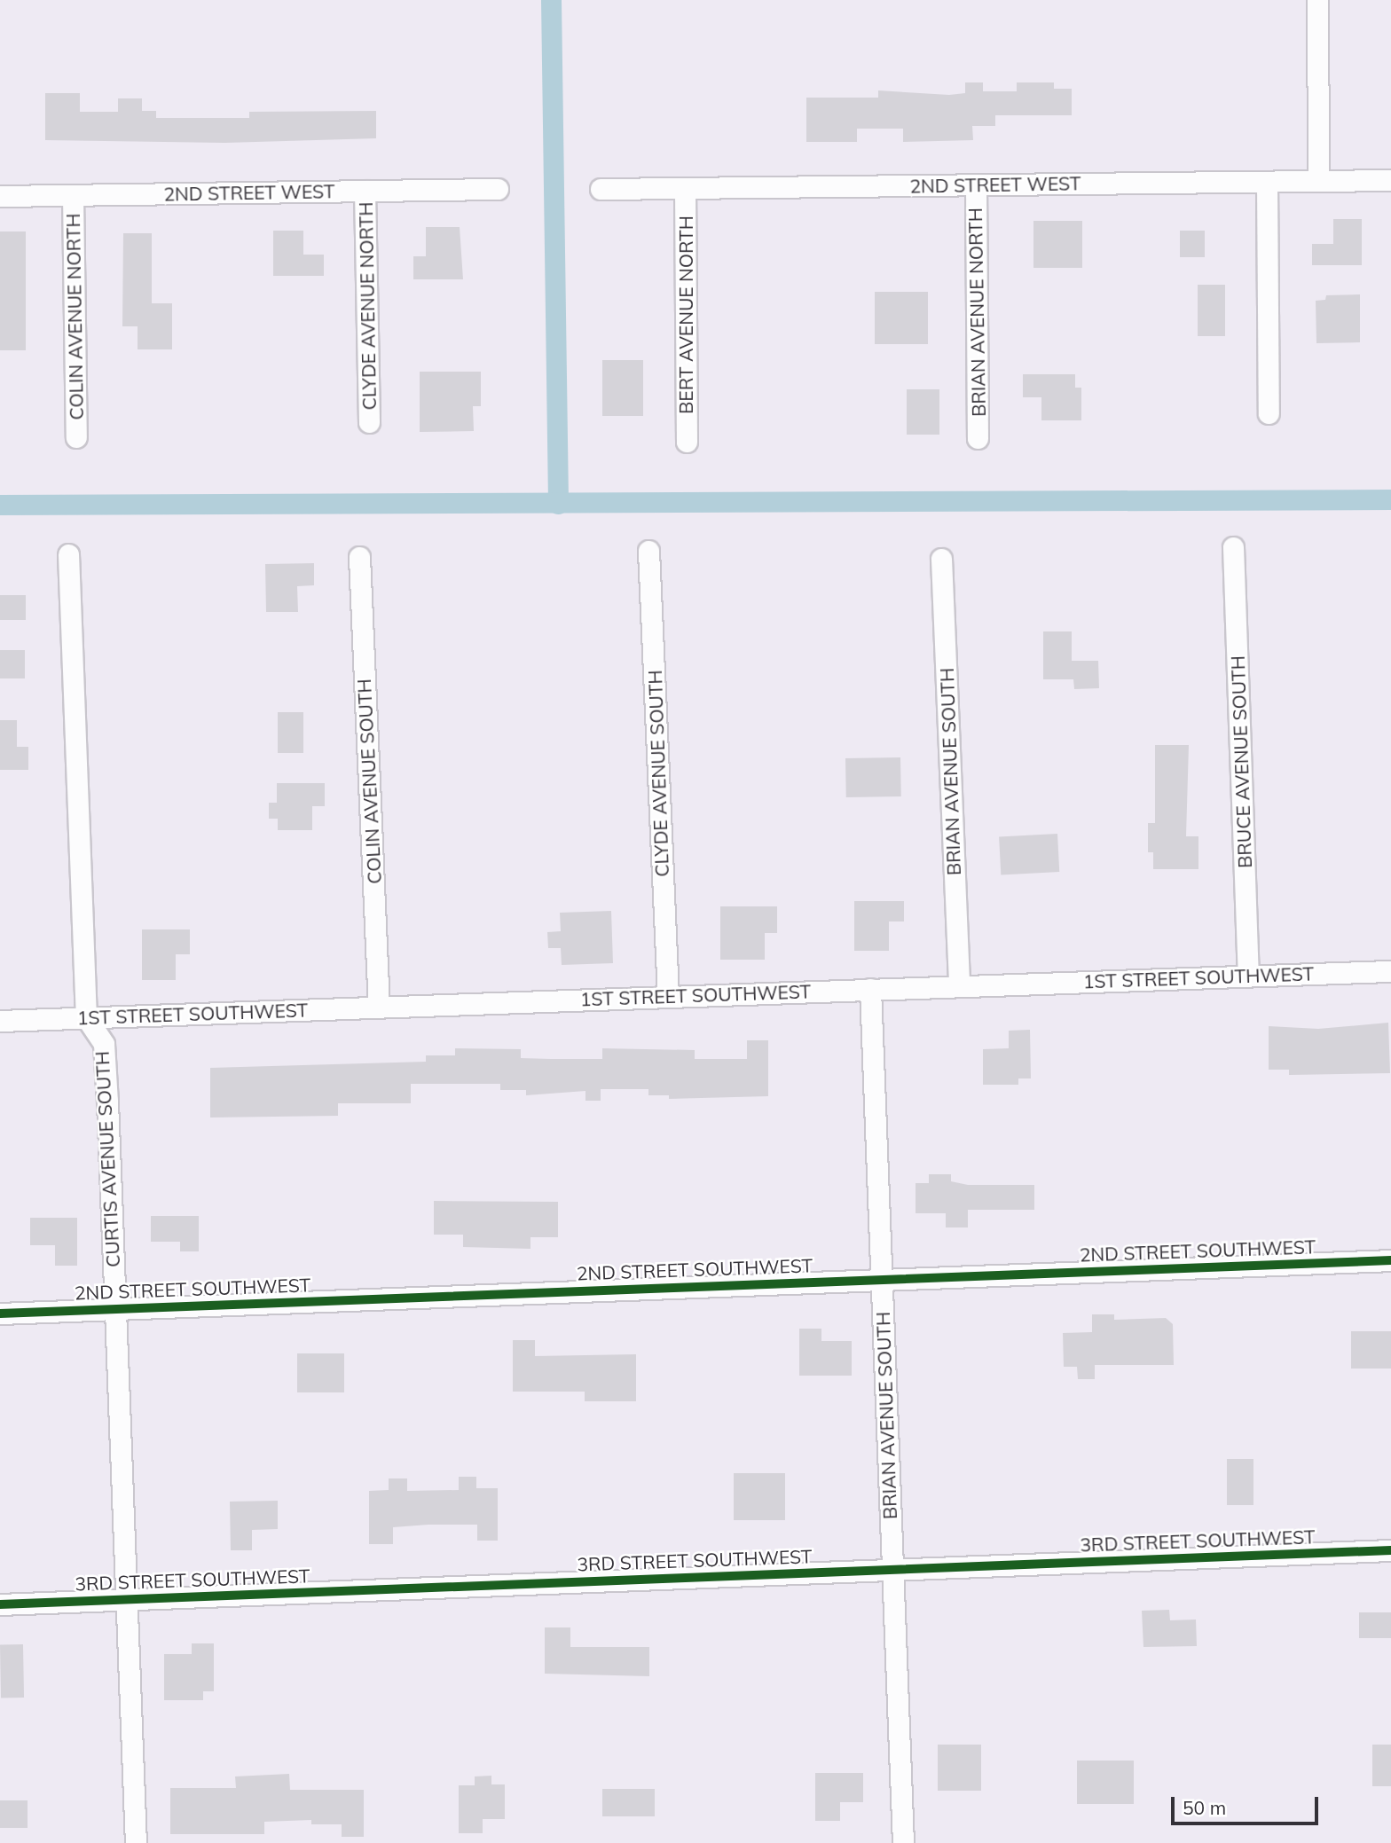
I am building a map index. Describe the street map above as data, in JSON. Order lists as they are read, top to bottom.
{
  "streets": {
    "street": [
      "2ND STREET WEST",
      "CLYDE AVENUE NORTH",
      "BRIAN AVENUE NORTH",
      "BERT AVENUE NORTH",
      "COLIN AVENUE NORTH",
      "BRUCE AVENUE SOUTH",
      "BRIAN AVENUE SOUTH",
      "CLYDE AVENUE SOUTH",
      "COLIN AVENUE SOUTH",
      "1ST STREET SOUTHWEST",
      "CURTIS AVENUE SOUTH",
      "2ND STREET SOUTHWEST",
      "3RD STREET SOUTHWEST"
    ]
  },
  "crossings": [
    ["2ND STREET WEST", "CLYDE AVENUE NORTH"],
    ["2ND STREET WEST", "BRIAN AVENUE NORTH"],
    ["2ND STREET WEST", "BERT AVENUE NORTH"],
    ["2ND STREET WEST", "COLIN AVENUE NORTH"],
    ["BRUCE AVENUE SOUTH", "1ST STREET SOUTHWEST"],
    ["BRIAN AVENUE SOUTH", "1ST STREET SOUTHWEST"],
    ["BRIAN AVENUE SOUTH", "2ND STREET SOUTHWEST"],
    ["BRIAN AVENUE SOUTH", "3RD STREET SOUTHWEST"],
    ["CLYDE AVENUE SOUTH", "1ST STREET SOUTHWEST"],
    ["COLIN AVENUE SOUTH", "1ST STREET SOUTHWEST"],
    ["1ST STREET SOUTHWEST", "CURTIS AVENUE SOUTH"],
    ["CURTIS AVENUE SOUTH", "2ND STREET SOUTHWEST"],
    ["CURTIS AVENUE SOUTH", "3RD STREET SOUTHWEST"]
  ],
  "scale_bar": "50 m"
}
